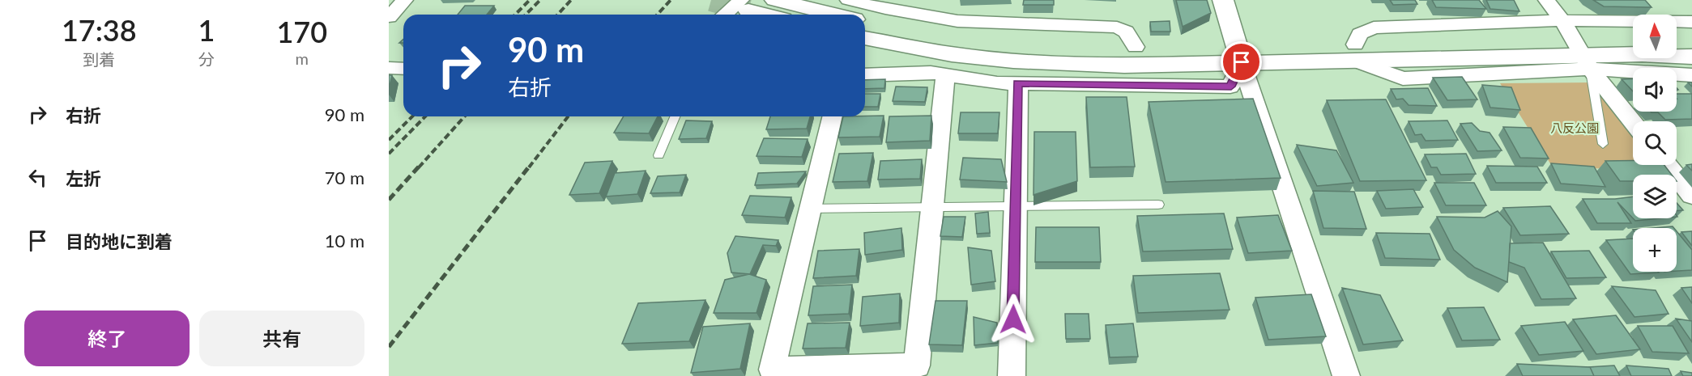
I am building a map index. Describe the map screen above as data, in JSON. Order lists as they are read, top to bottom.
{
  "parks": ["八反公園"],
  "north": "top",
  "page": {
    "eta": [
      "17:38",
      "到着",
      "1",
      "分",
      "170",
      "m"
    ],
    "map_buttons": "+",
    "turn": ["90 m", "右折"],
    "list": [
      {
        "name": "右折",
        "value": "90 m"
      },
      {
        "name": "左折",
        "value": "70 m"
      },
      {
        "name": "目的地に到着",
        "value": "10 m"
      }
    ],
    "buttons": ["終了", "共有"]
  }
}
